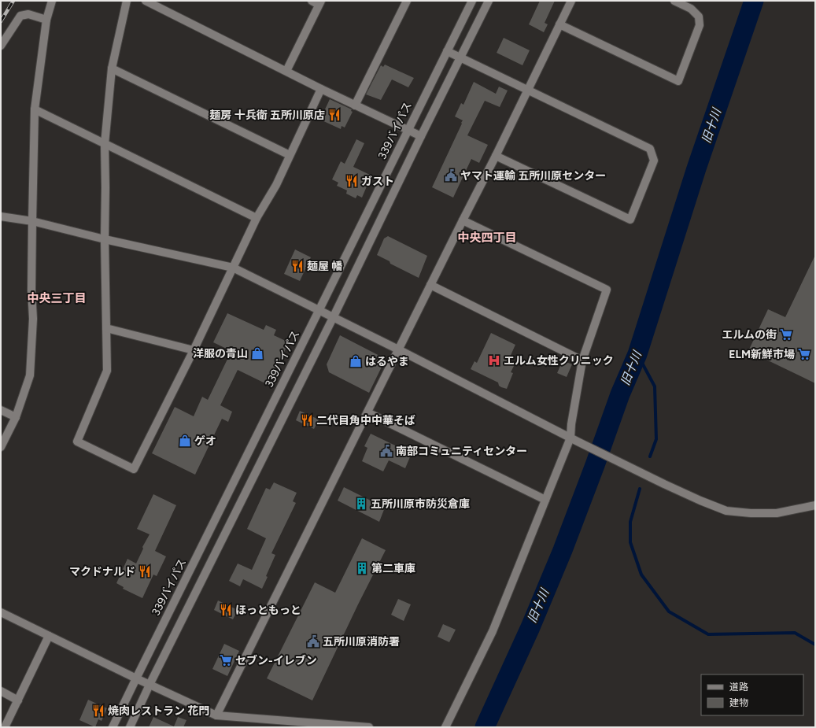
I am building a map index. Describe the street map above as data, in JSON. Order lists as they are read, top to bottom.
{
  "streets": {
    "street": ["339バイパス"]
  },
  "districts": ["中央四丁目", "中央三丁目"],
  "water": ["旧十川"],
  "places": {
    "restaurant": [
      "麺房 十兵衛 五所川原店",
      "ガスト",
      "麺屋 幡",
      "二代目角中中華そば",
      "マクドナルド",
      "ほっともっと",
      "焼肉レストラン 花門"
    ],
    "public building": ["ヤマト運輸 五所川原センター", "南部コミュニティセンター", "五所川原消防署"],
    "supermarket": ["エルムの街", "ELM新鮮市場", "セブン-イレブン"],
    "shop": ["洋服の青山", "はるやま", "ゲオ"],
    "hospital": ["エルム女性クリニック"],
    "building": ["五所川原市防災倉庫", "第二車庫"]
  },
  "legend": ["道路", "建物"]
}
